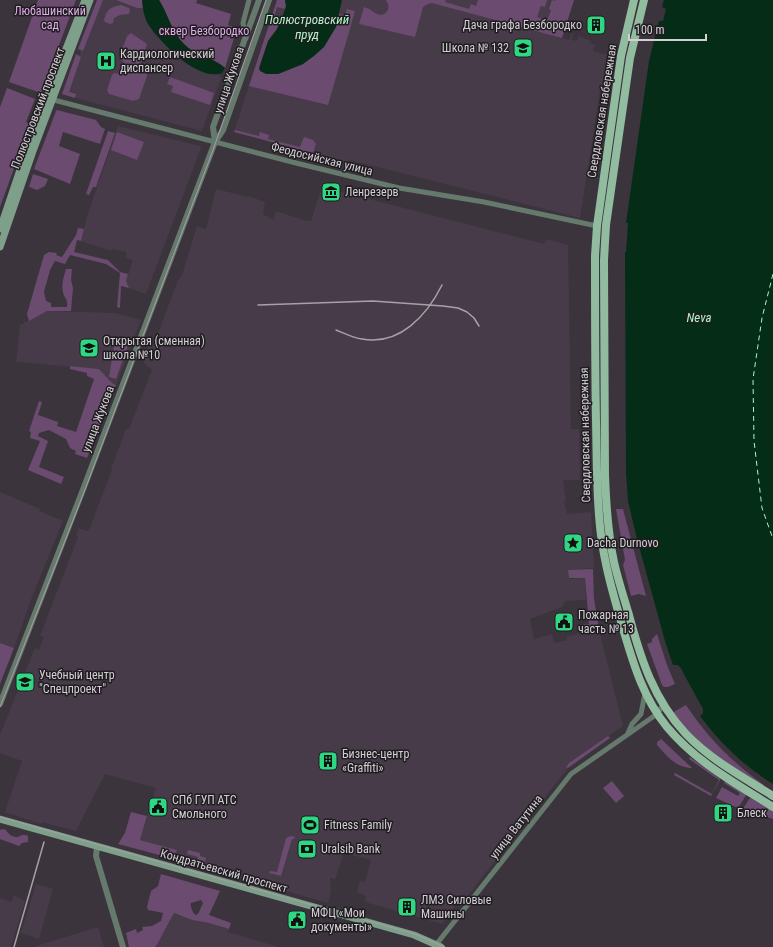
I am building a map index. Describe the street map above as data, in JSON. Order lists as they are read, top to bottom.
{
  "streets": {
    "main road": ["Полюстровский проспект", "Свердловская набережная", "Кондратьевский проспект"],
    "street": ["улица Жукова", "Феодосийская улица", "улица Ватутина"]
  },
  "crossings": [
    ["улица Жукова", "Феодосийская улица"],
    ["Полюстровский проспект", "Феодосийская улица"],
    ["Свердловская набережная", "Феодосийская улица"],
    ["Свердловская набережная", "улица Ватутина"],
    ["улица Ватутина", "Кондратьевский проспект"]
  ],
  "water": ["Полюстровский пруд", "Neva"],
  "parks": ["Любашинский сад", "сквер Безбородко"],
  "places": {
    "building": [
      "Дача графа Безбородко",
      "Бизнес-центр «Graffiti»",
      "Блеск",
      "ЛМЗ Силовые Машины"
    ],
    "school or university": ["Школа № 132", "Открытая (сменная) школа №10", "Учебный центр \"Спецпроект\""],
    "hospital": ["Кардиологический диспансер"],
    "museum": ["Ленрезерв"],
    "place": ["Dacha Durnovo"],
    "public building": ["Пожарная часть № 13", "СПб ГУП АТС Смольного", "МФЦ «Мои документы»"],
    "sports": ["Fitness Family"],
    "bank": ["Uralsib Bank"]
  },
  "scale_bar": "100 m"
}
